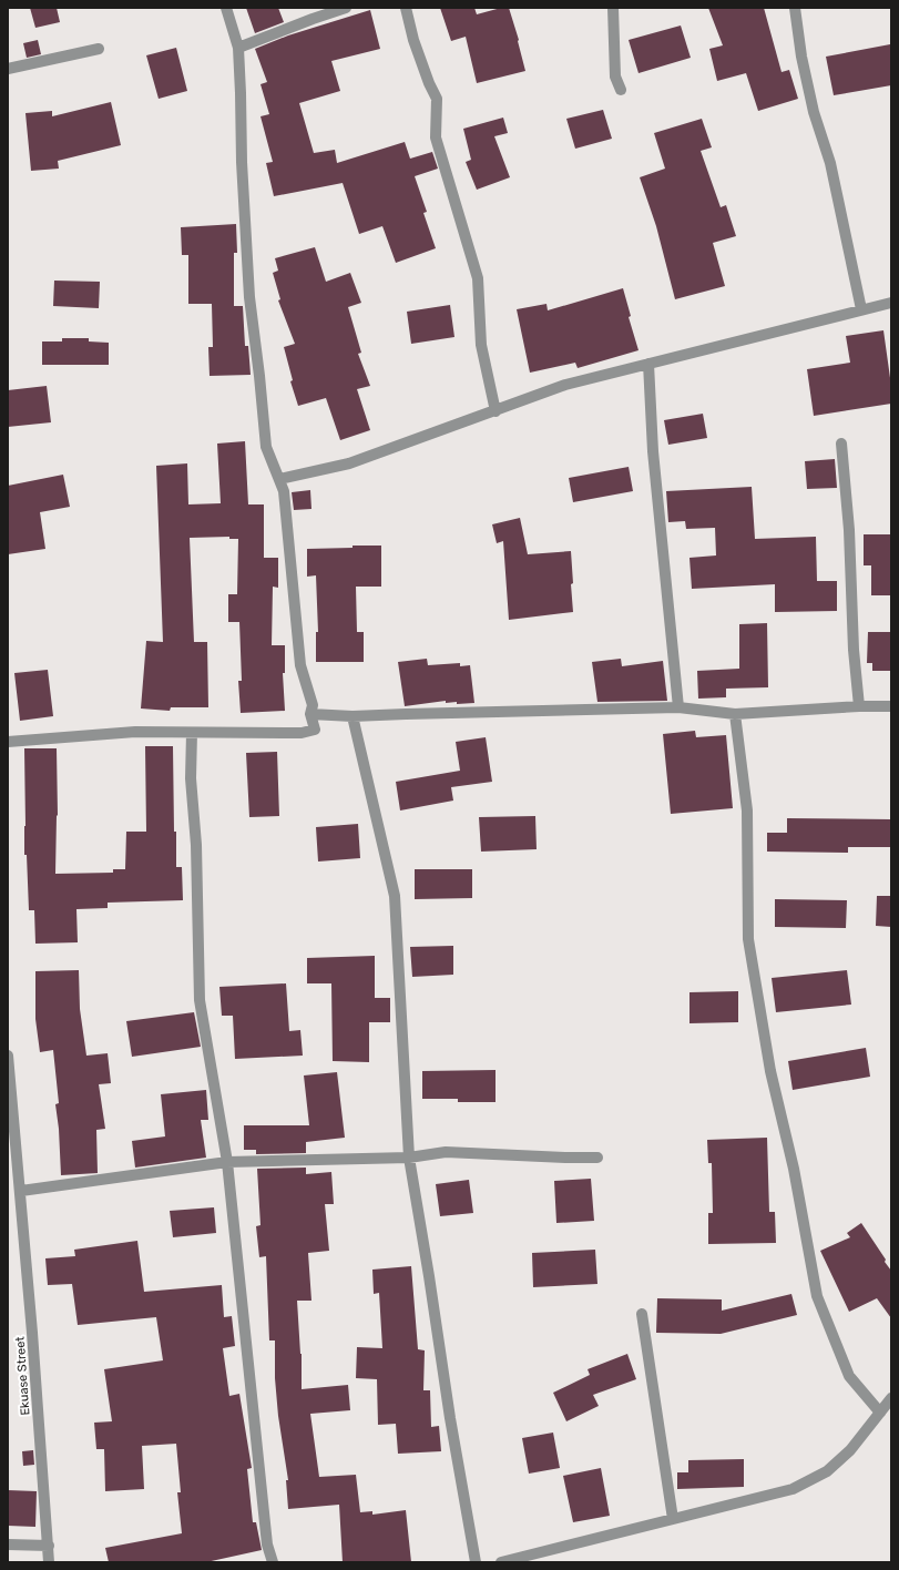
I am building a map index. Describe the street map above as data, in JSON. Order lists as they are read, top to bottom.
{
  "streets": {
    "street": ["Ekuase Street"]
  }
}
